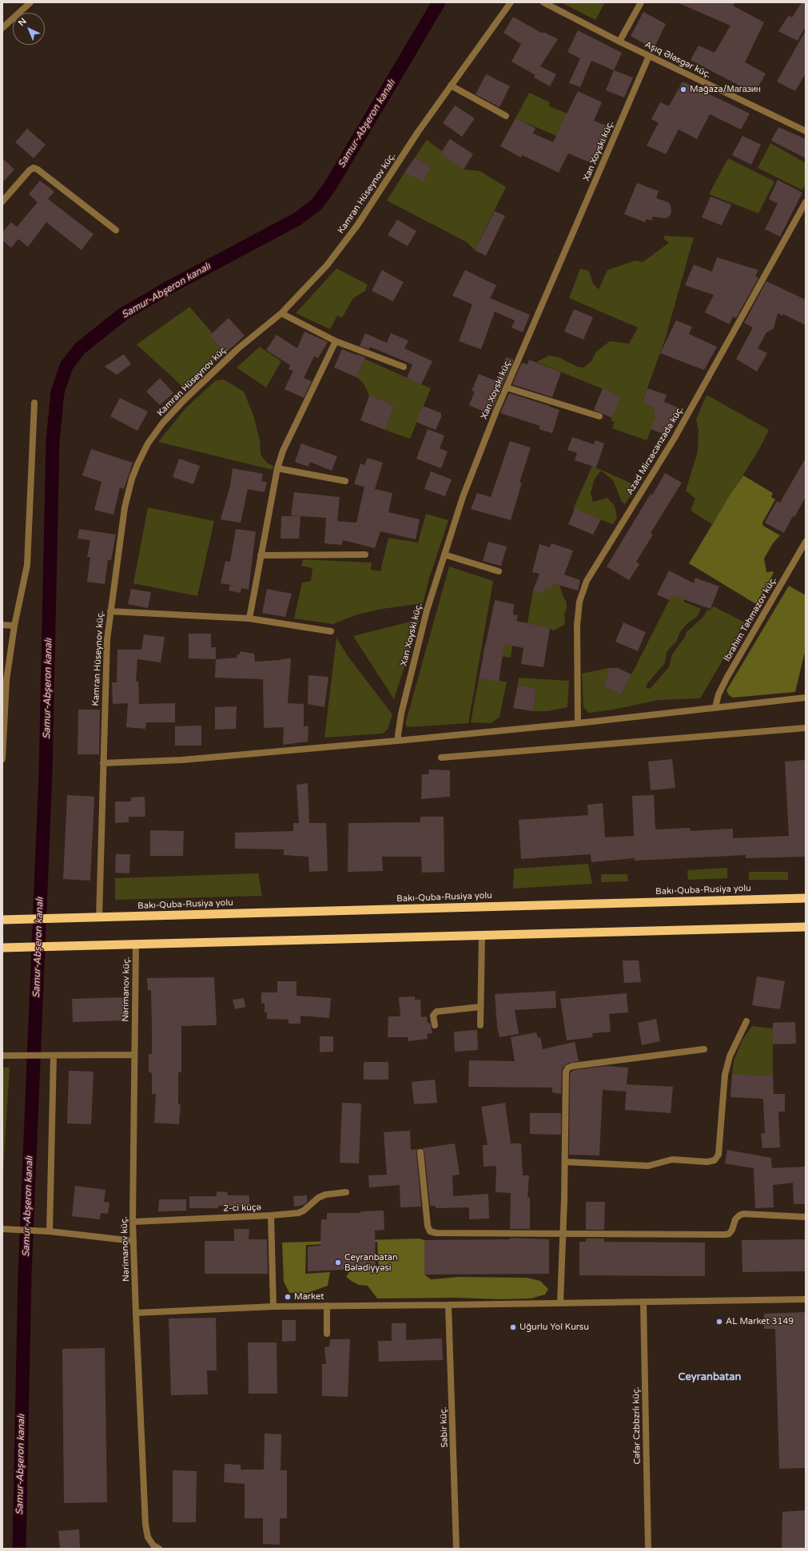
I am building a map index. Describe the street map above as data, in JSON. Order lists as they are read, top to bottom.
{
  "streets": {
    "highway": ["Bakı-Quba-Rusiya yolu"],
    "street": [
      "Aşıq Ələsgər küç.",
      "Xan Xoyski küç.",
      "Kamran Hüseynov küç.",
      "Azad Mirzəcanzadə küç.",
      "İbrahim Təhməzov küç.",
      "Nərimanov küç.",
      "2-ci küçə",
      "Cəfər Czbbzrlı küç.",
      "Sabir küç."
    ]
  },
  "crossings": [
    ["Aşıq Ələsgər küç.", "Xan Xoyski küç."],
    ["Kamran Hüseynov küç.", "Bakı-Quba-Rusiya yolu"],
    ["Nərimanov küç.", "2-ci küçə"]
  ],
  "districts": ["Ceyranbatan"],
  "water": ["Samur-Abşeron kanalı"],
  "places": [
    "Mağaza/Магазин",
    "Ceyranbatan Bələdiyyəsi",
    "Market",
    "AL Market 3149",
    "Uğurlu Yol Kursu"
  ],
  "north": "top left"
}
